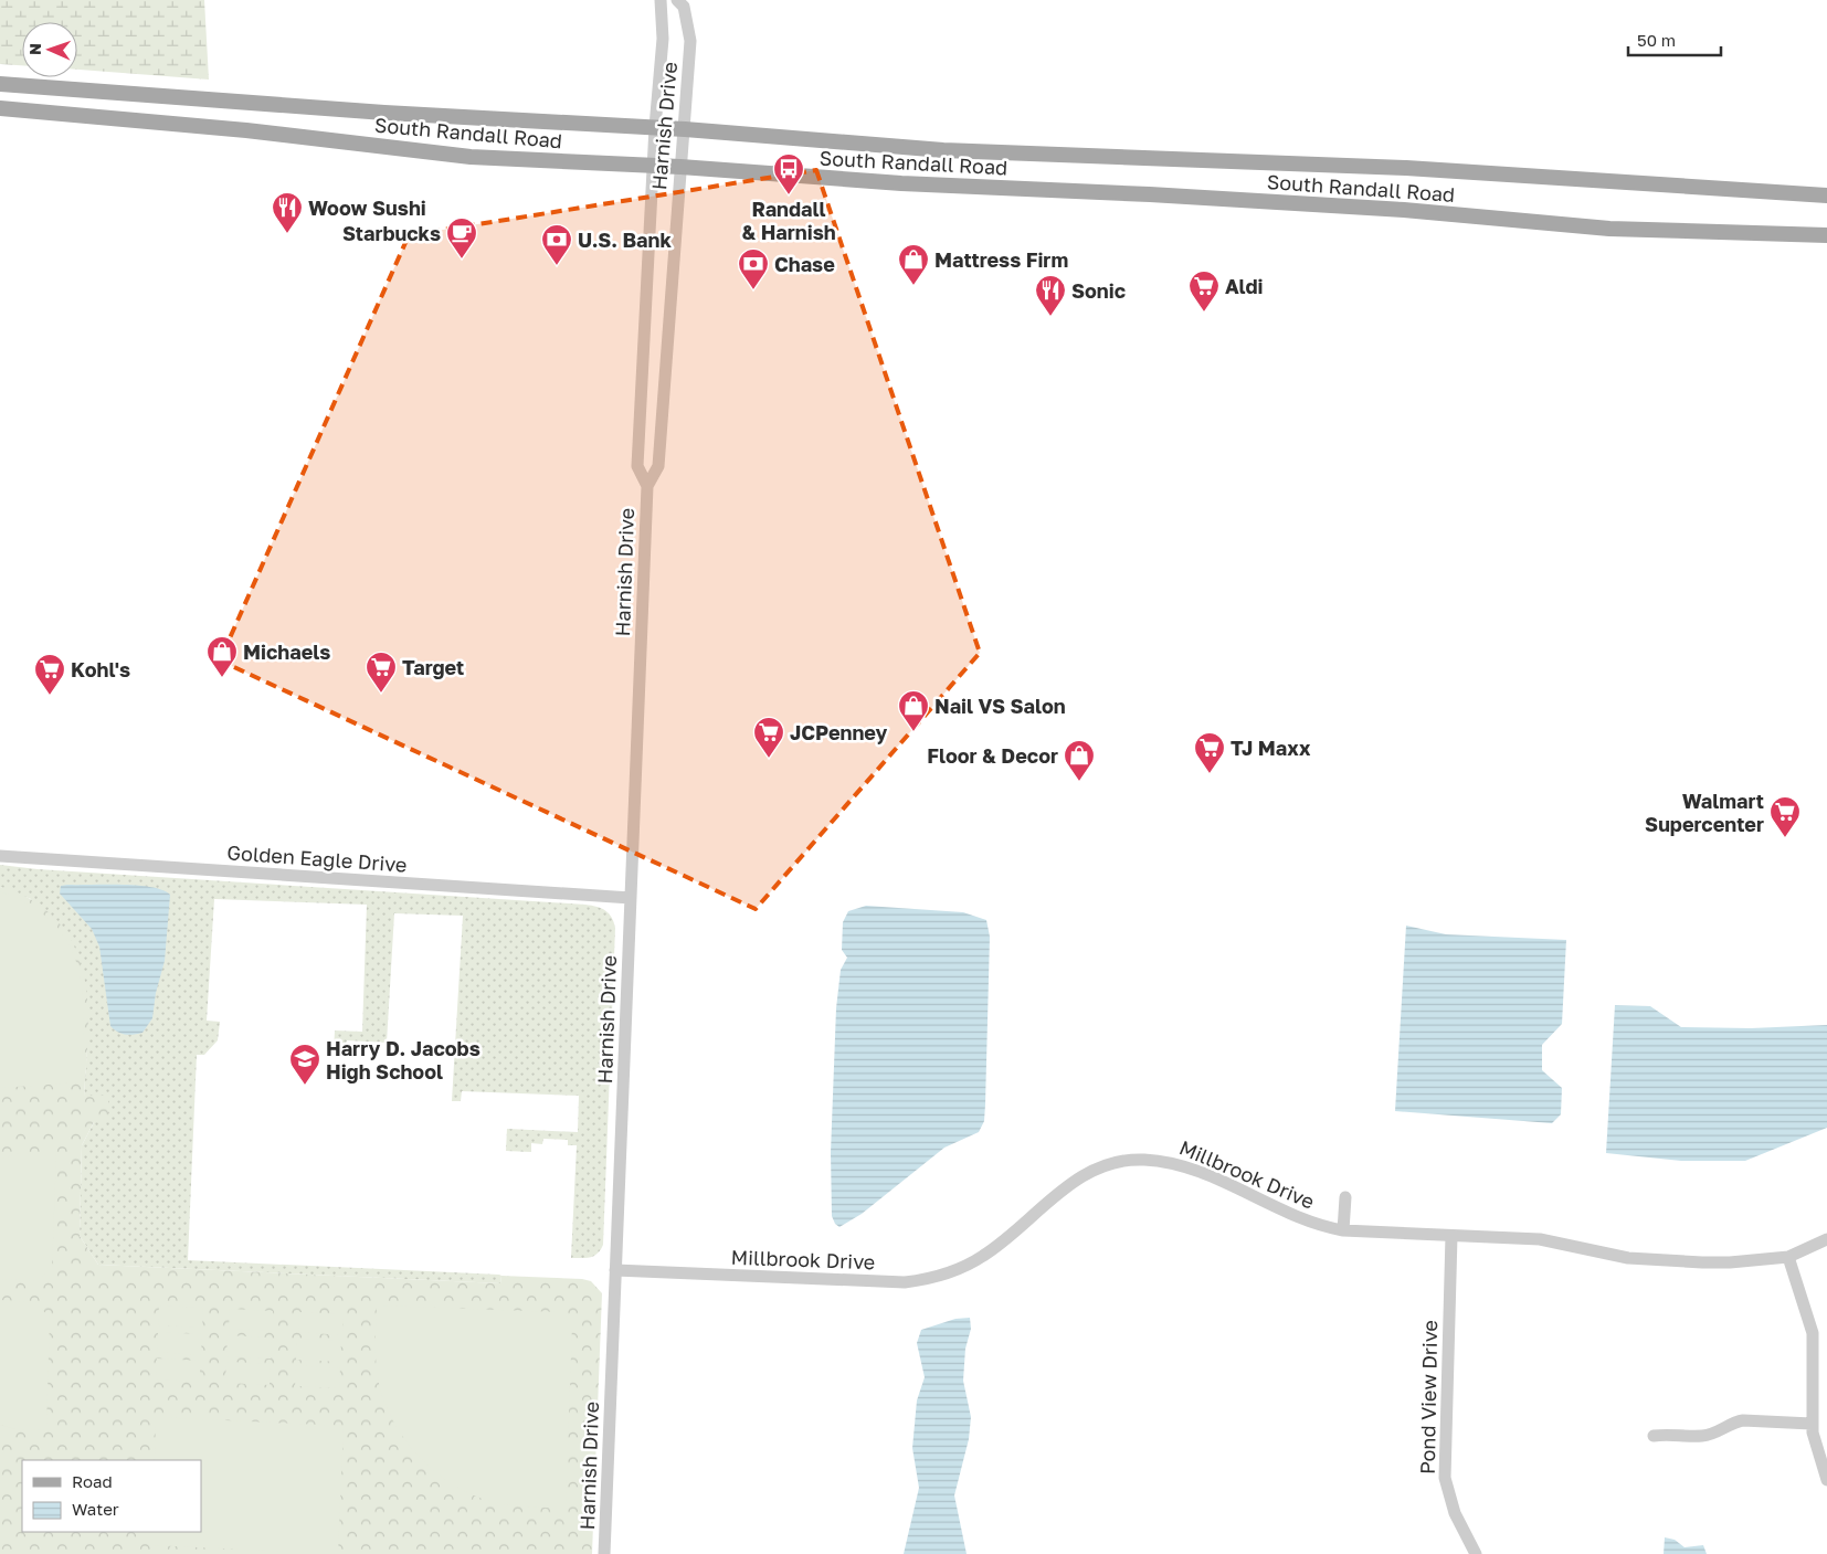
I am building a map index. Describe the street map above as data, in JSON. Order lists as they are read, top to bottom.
{
  "streets": {
    "main road": ["South Randall Road"],
    "street": [
      "Harnish Drive",
      "Golden Eagle Drive",
      "Millbrook Drive",
      "Pond View Drive"
    ]
  },
  "crossings": [
    ["Harnish Drive", "South Randall Road"],
    ["Harnish Drive", "Golden Eagle Drive"],
    ["Harnish Drive", "Millbrook Drive"],
    ["Millbrook Drive", "Pond View Drive"]
  ],
  "places": {
    "bus stop": ["Randall & Harnish"],
    "restaurant": ["Woow Sushi", "Sonic"],
    "cafe": ["Starbucks"],
    "bank": ["U.S. Bank", "Chase"],
    "shop": [
      "Mattress Firm",
      "Michaels",
      "Nail VS Salon",
      "Floor & Decor"
    ],
    "supermarket": [
      "Aldi",
      "Target",
      "Kohl's",
      "JCPenney",
      "TJ Maxx",
      "Walmart Supercenter"
    ],
    "school or university": ["Harry D. Jacobs High School"]
  },
  "legend": ["Road", "Water"],
  "scale_bar": "50 m",
  "north": "left"
}
